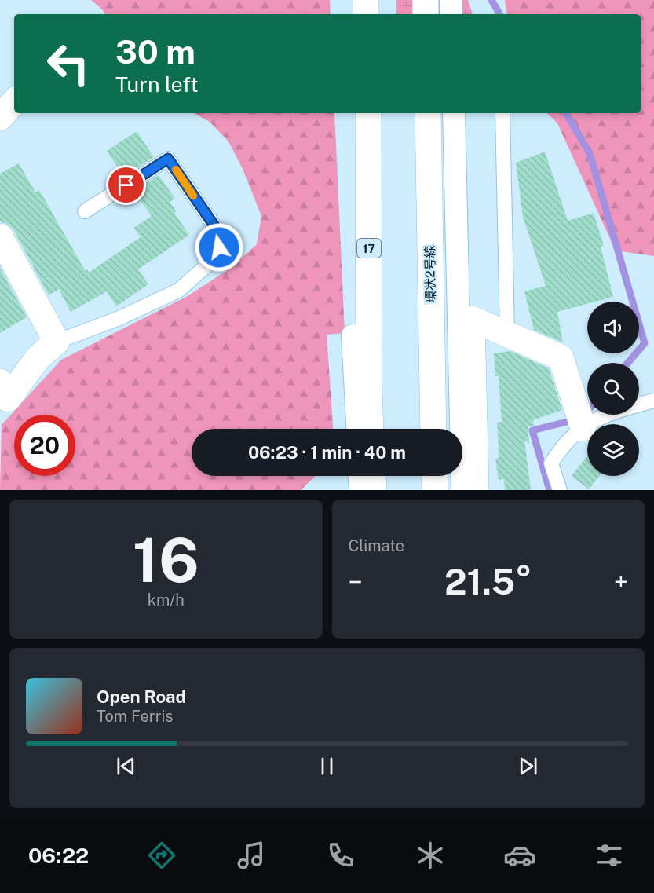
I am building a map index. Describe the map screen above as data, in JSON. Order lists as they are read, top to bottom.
{
  "streets": {
    "main road": ["17", "環状2号線"]
  },
  "page": {
    "turn": ["30 m", "Turn left"],
    "limit": "20",
    "trip": "06:23 · 1 min · 40 m",
    "tile": [
      ["16", "km/h"],
      "Climate"
    ],
    "heat": ["−", "21.5°", "+"],
    "song": ["Open Road", "Tom Ferris"],
    "tabs": "06:22"
  }
}
